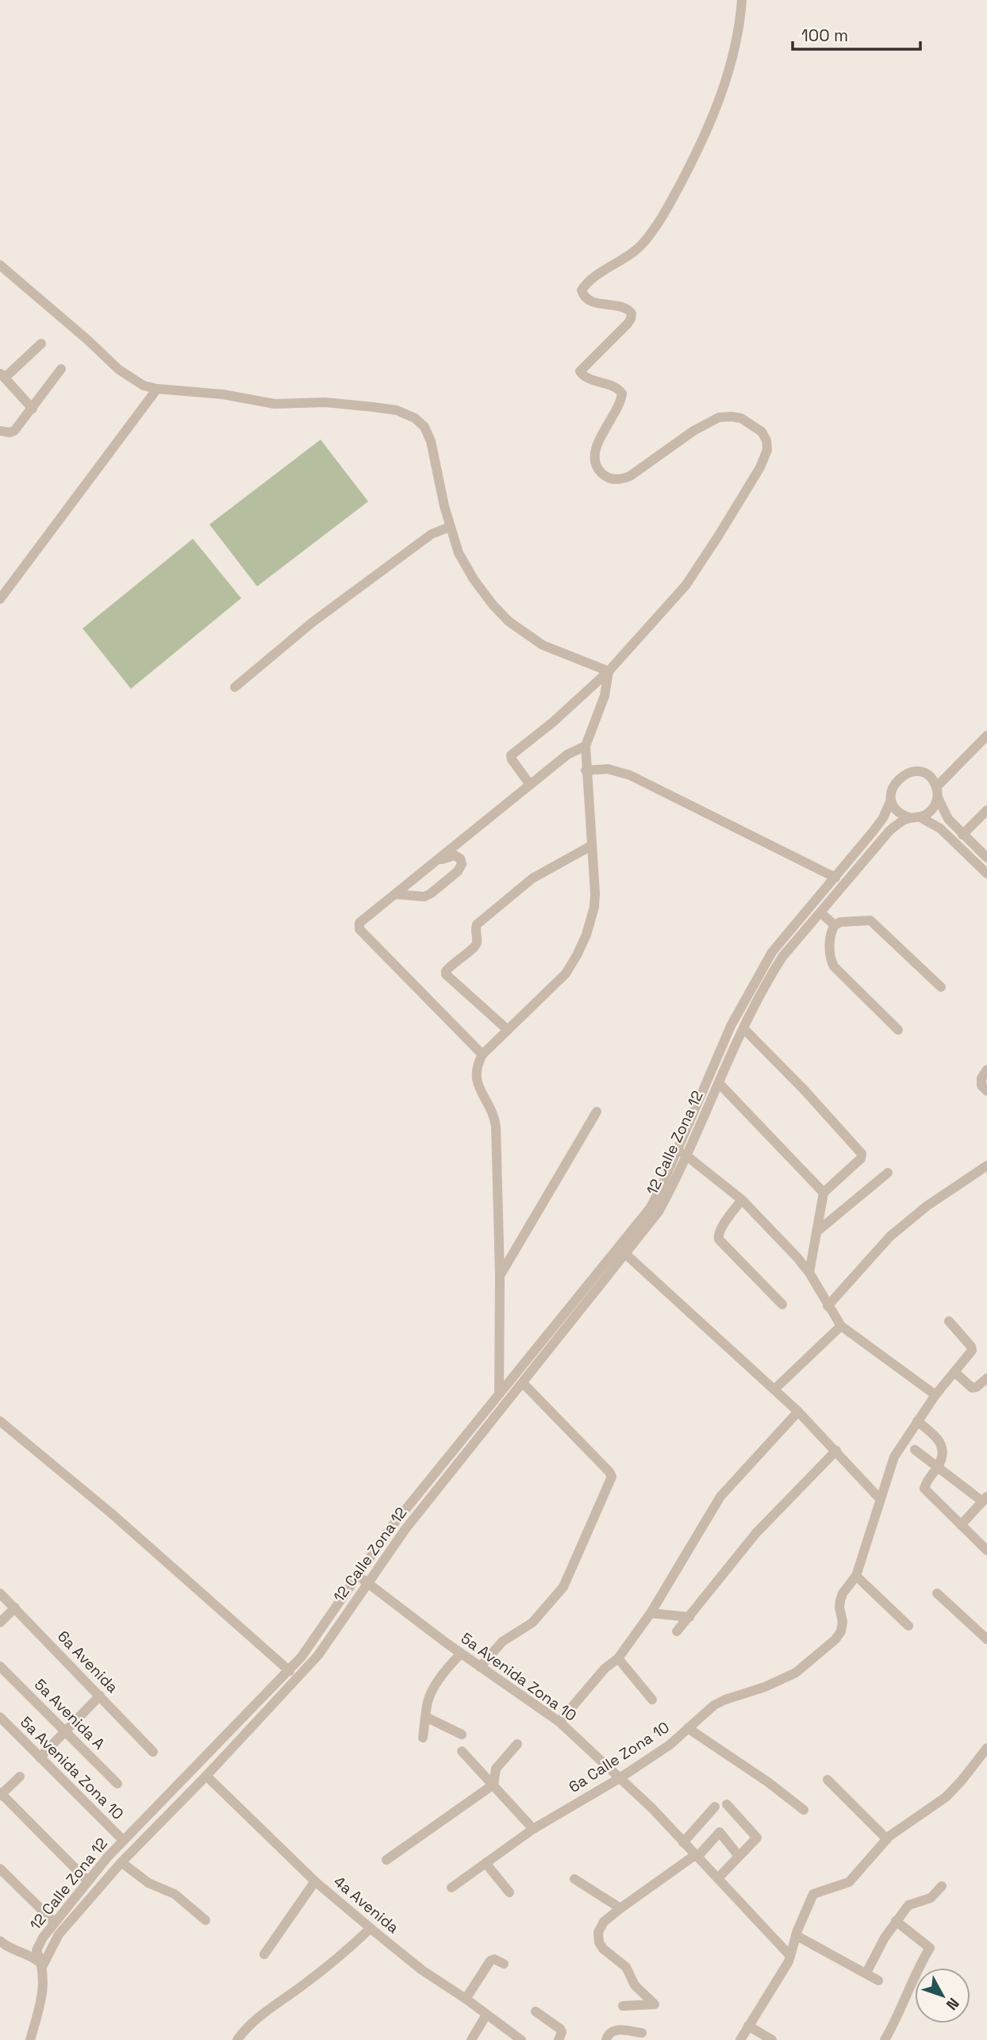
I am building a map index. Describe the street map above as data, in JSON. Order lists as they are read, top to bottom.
{
  "streets": {
    "street": [
      "12 Calle Zona 12",
      "6a Avenida",
      "5a Avenida Zona 10",
      "5a Avenida A",
      "6a Calle Zona 10",
      "4a Avenida"
    ]
  },
  "crossings": [
    ["12 Calle Zona 12", "5a Avenida Zona 10"],
    ["12 Calle Zona 12", "4a Avenida"],
    ["5a Avenida Zona 10", "6a Calle Zona 10"]
  ],
  "scale_bar": "100 m",
  "north": "bottom right"
}
